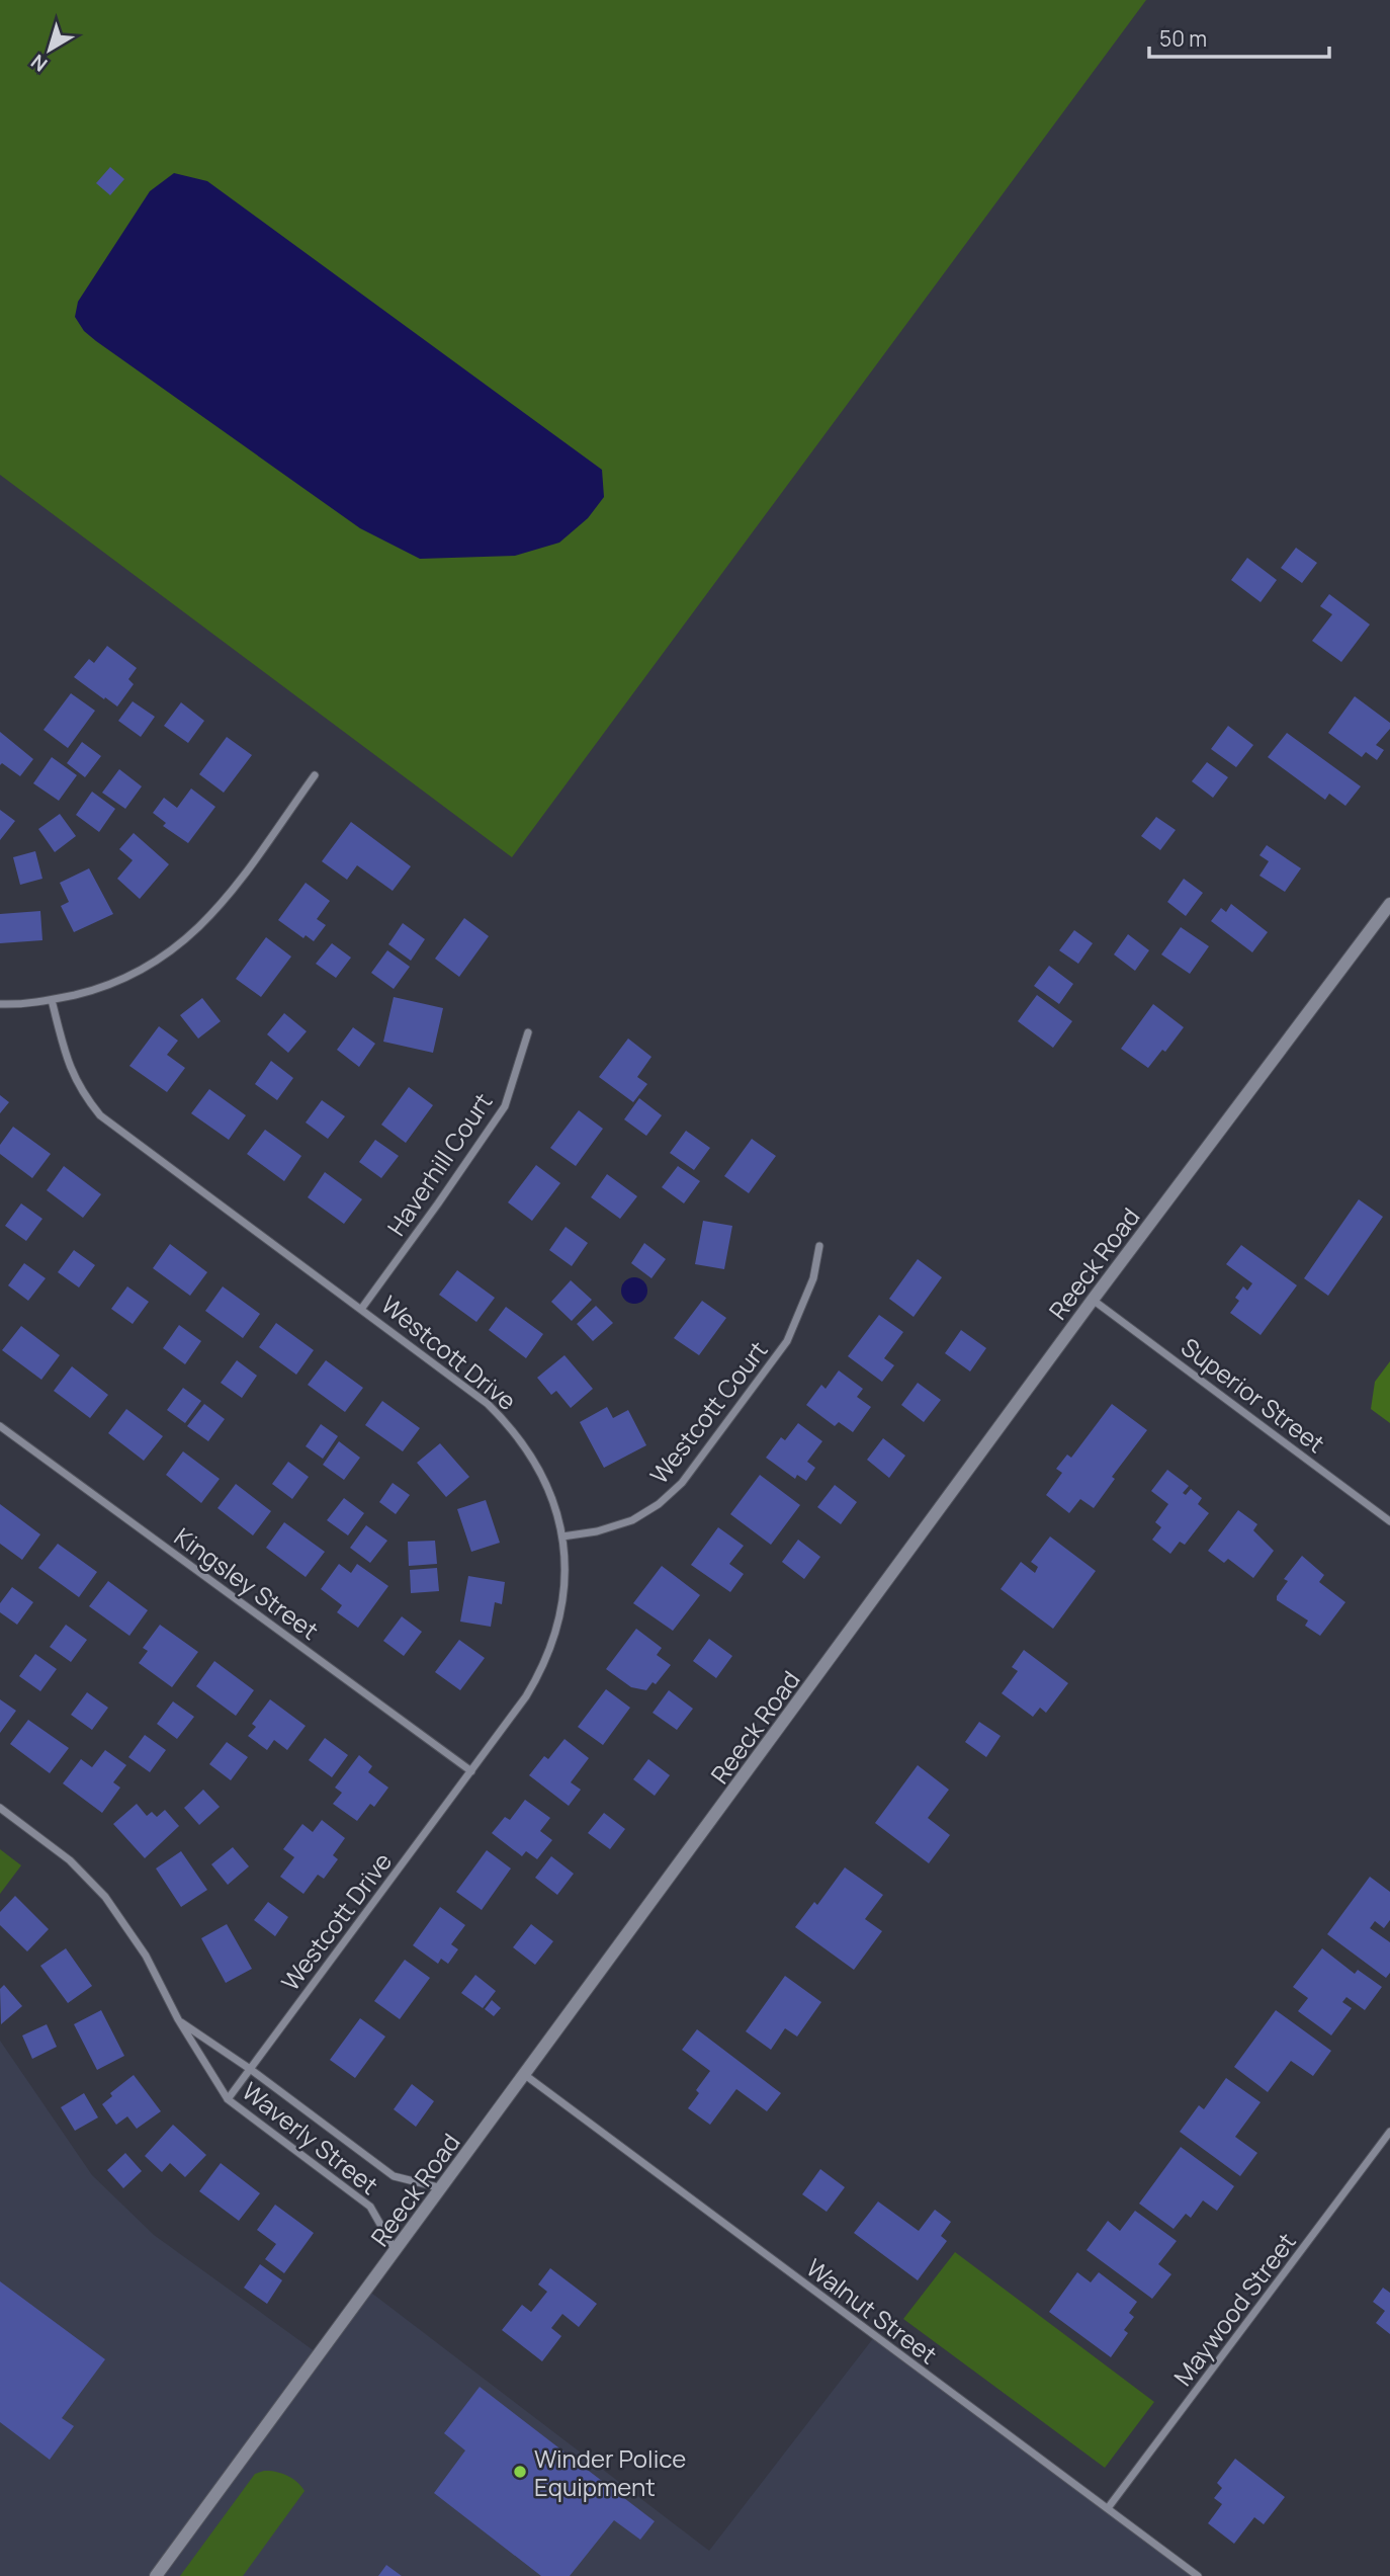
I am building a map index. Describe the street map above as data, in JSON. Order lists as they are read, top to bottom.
{
  "streets": {
    "street": [
      "Haverhill Court",
      "Reeck Road",
      "Westcott Drive",
      "Superior Street",
      "Westcott Court",
      "Kingsley Street",
      "Waverly Street",
      "Maywood Street",
      "Walnut Street"
    ]
  },
  "crossings": [
    ["Haverhill Court", "Westcott Drive"],
    ["Reeck Road", "Superior Street"],
    ["Reeck Road", "Waverly Street"],
    ["Reeck Road", "Walnut Street"],
    ["Westcott Drive", "Westcott Court"],
    ["Westcott Drive", "Kingsley Street"],
    ["Westcott Drive", "Waverly Street"],
    ["Maywood Street", "Walnut Street"]
  ],
  "places": ["Winder Police Equipment"],
  "scale_bar": "50 m",
  "north": "bottom left"
}
